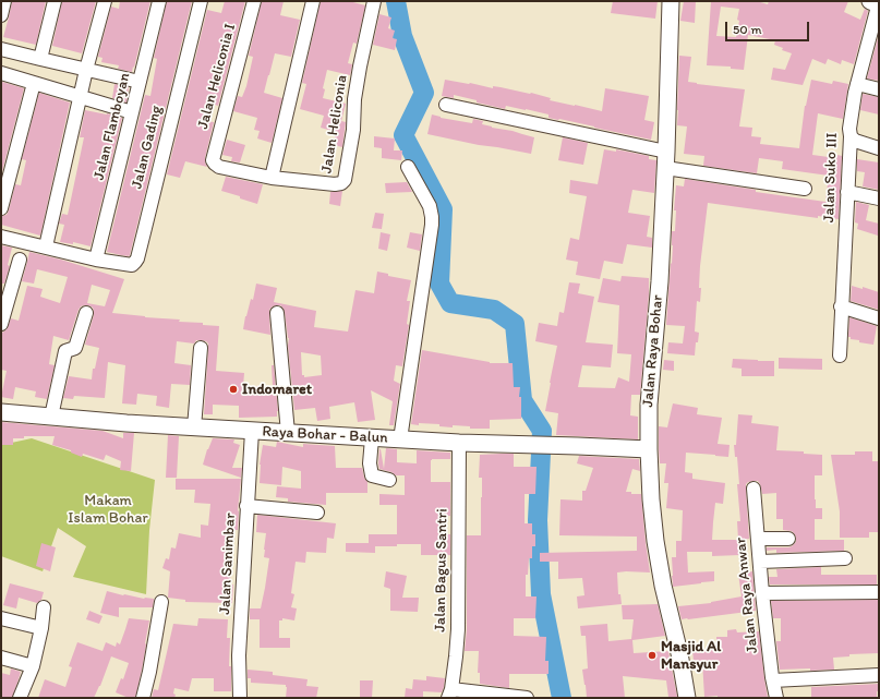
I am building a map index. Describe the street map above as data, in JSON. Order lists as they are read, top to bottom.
{
  "streets": {
    "street": [
      "Jalan Heliconia I",
      "Jalan Heliconia",
      "Jalan Flamboyan",
      "Jalan Gading",
      "Jalan Suko III",
      "Jalan Raya Bohar",
      "Raya Bohar - Balun",
      "Jalan Sanimbar",
      "Jalan Bagus Santri",
      "Jalan Raya Anwar"
    ]
  },
  "crossings": [
    ["Jalan Heliconia I", "Jalan Heliconia"],
    ["Jalan Flamboyan", "Jalan Gading"],
    ["Jalan Raya Bohar", "Raya Bohar - Balun"],
    ["Raya Bohar - Balun", "Jalan Sanimbar"],
    ["Raya Bohar - Balun", "Jalan Bagus Santri"]
  ],
  "parks": ["Makam Islam Bohar"],
  "places": ["Indomaret", "Masjid Al Mansyur"],
  "scale_bar": "50 m"
}
